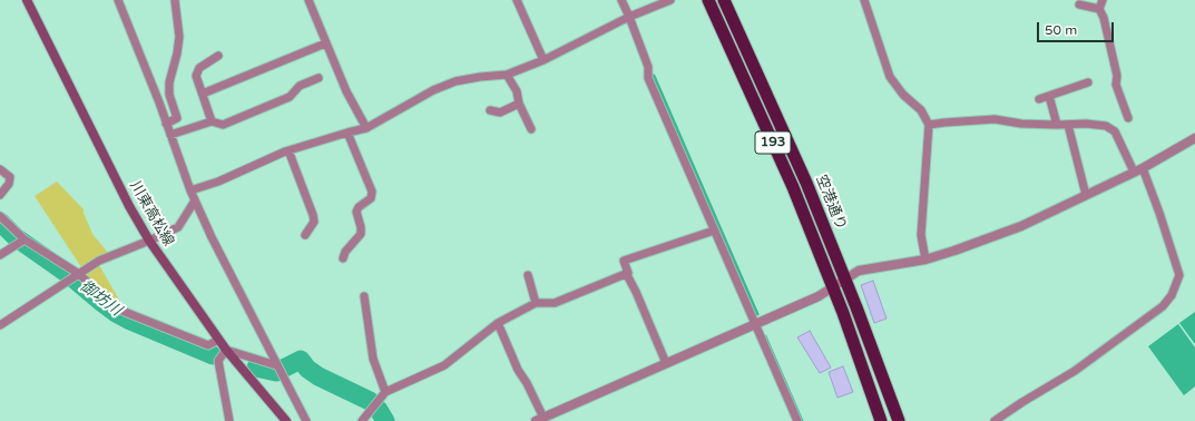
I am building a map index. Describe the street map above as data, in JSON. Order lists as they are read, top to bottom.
{
  "streets": {
    "highway": ["193", "空港通り"],
    "main road": ["川東高松線"]
  },
  "water": ["御坊川"],
  "scale_bar": "50 m"
}
